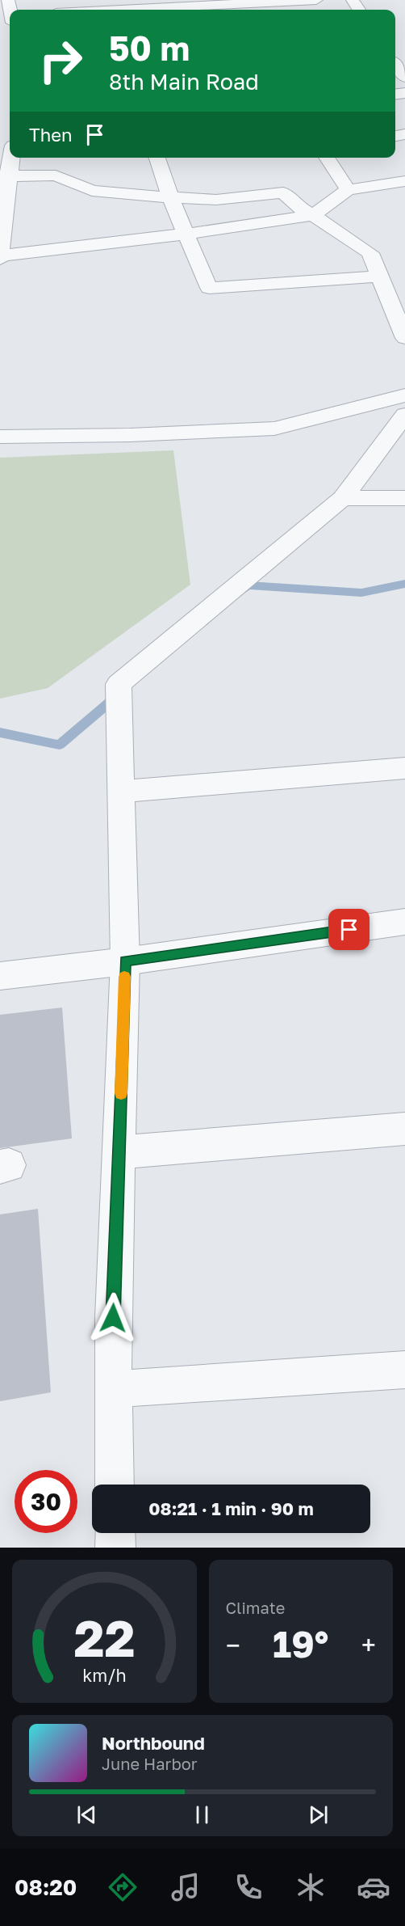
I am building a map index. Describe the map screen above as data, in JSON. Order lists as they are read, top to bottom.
{
  "page": {
    "turn": ["50 m", "8th Main Road"],
    "then": "Then",
    "limit": "30",
    "trip": "08:21 · 1 min · 90 m",
    "tile": "Climate",
    "heat": ["−", "19°", "+"],
    "song": ["Northbound", "June Harbor"],
    "tabs": "08:20",
    "gauge": ["22", "km/h"]
  }
}
